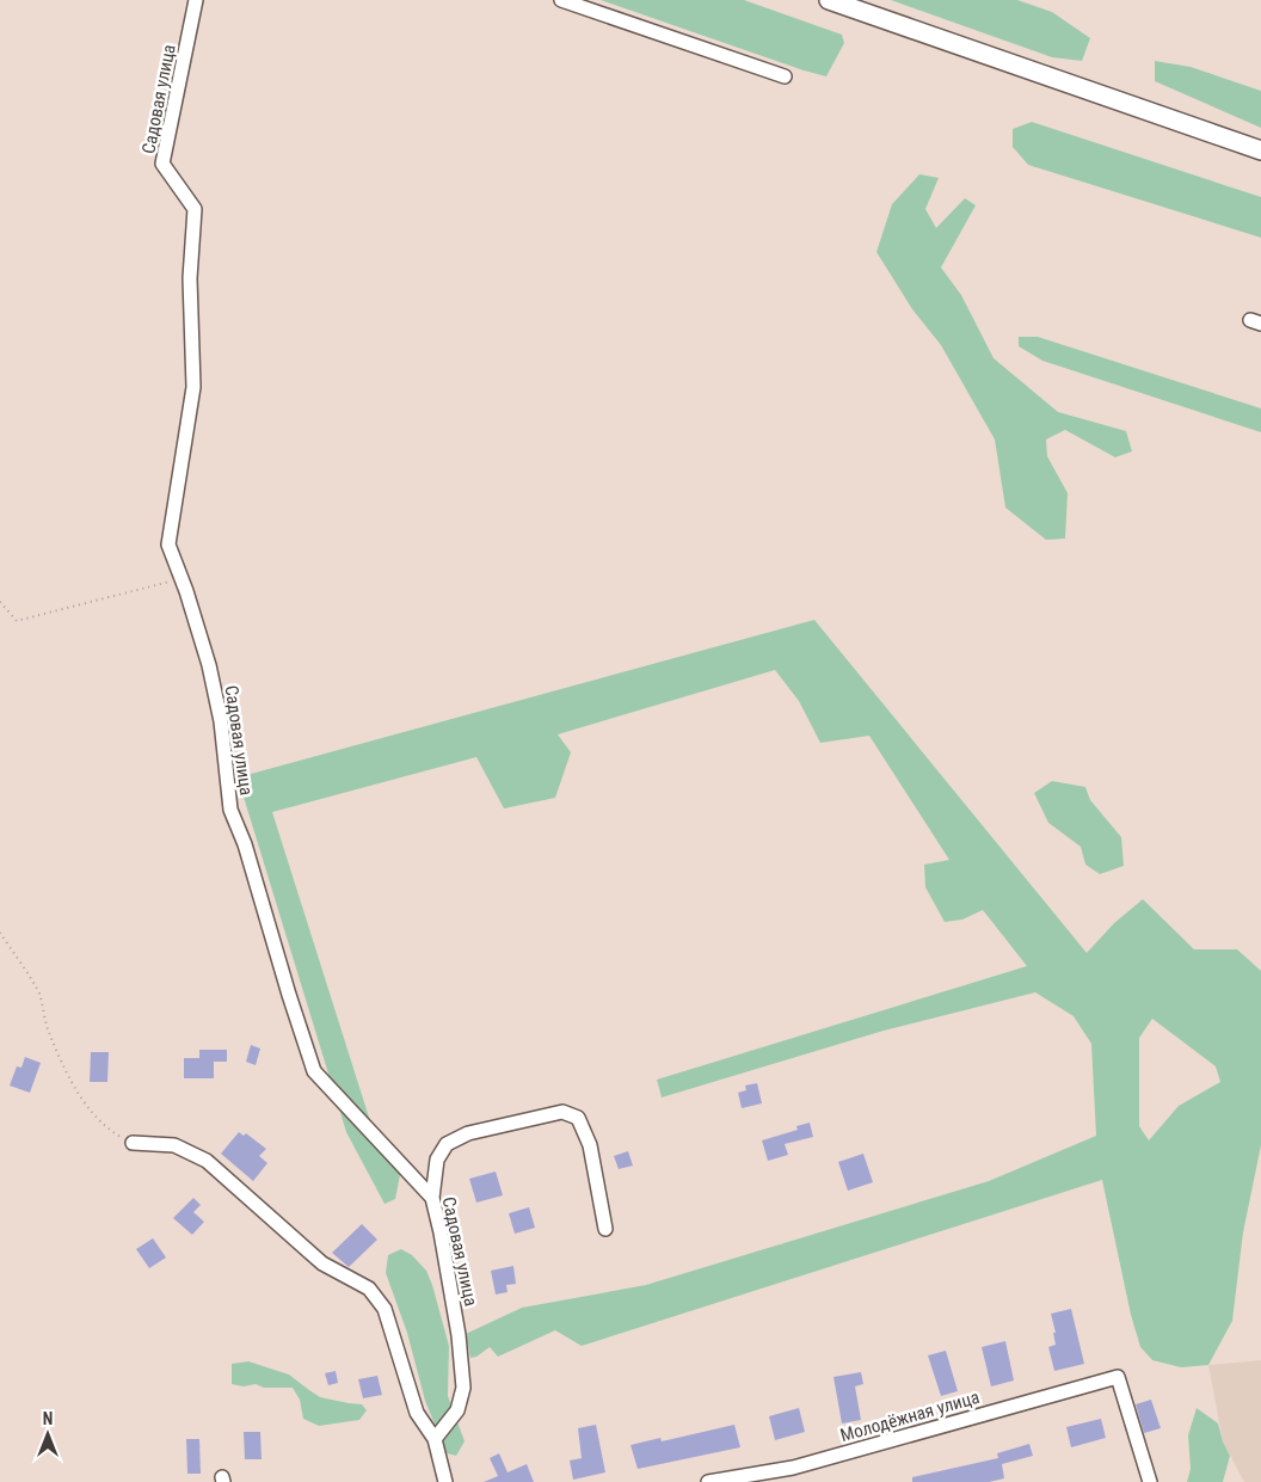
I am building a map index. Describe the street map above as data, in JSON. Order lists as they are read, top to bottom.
{
  "streets": {
    "street": ["Садовая улица", "Молодёжная улица"]
  },
  "north": "top"
}
